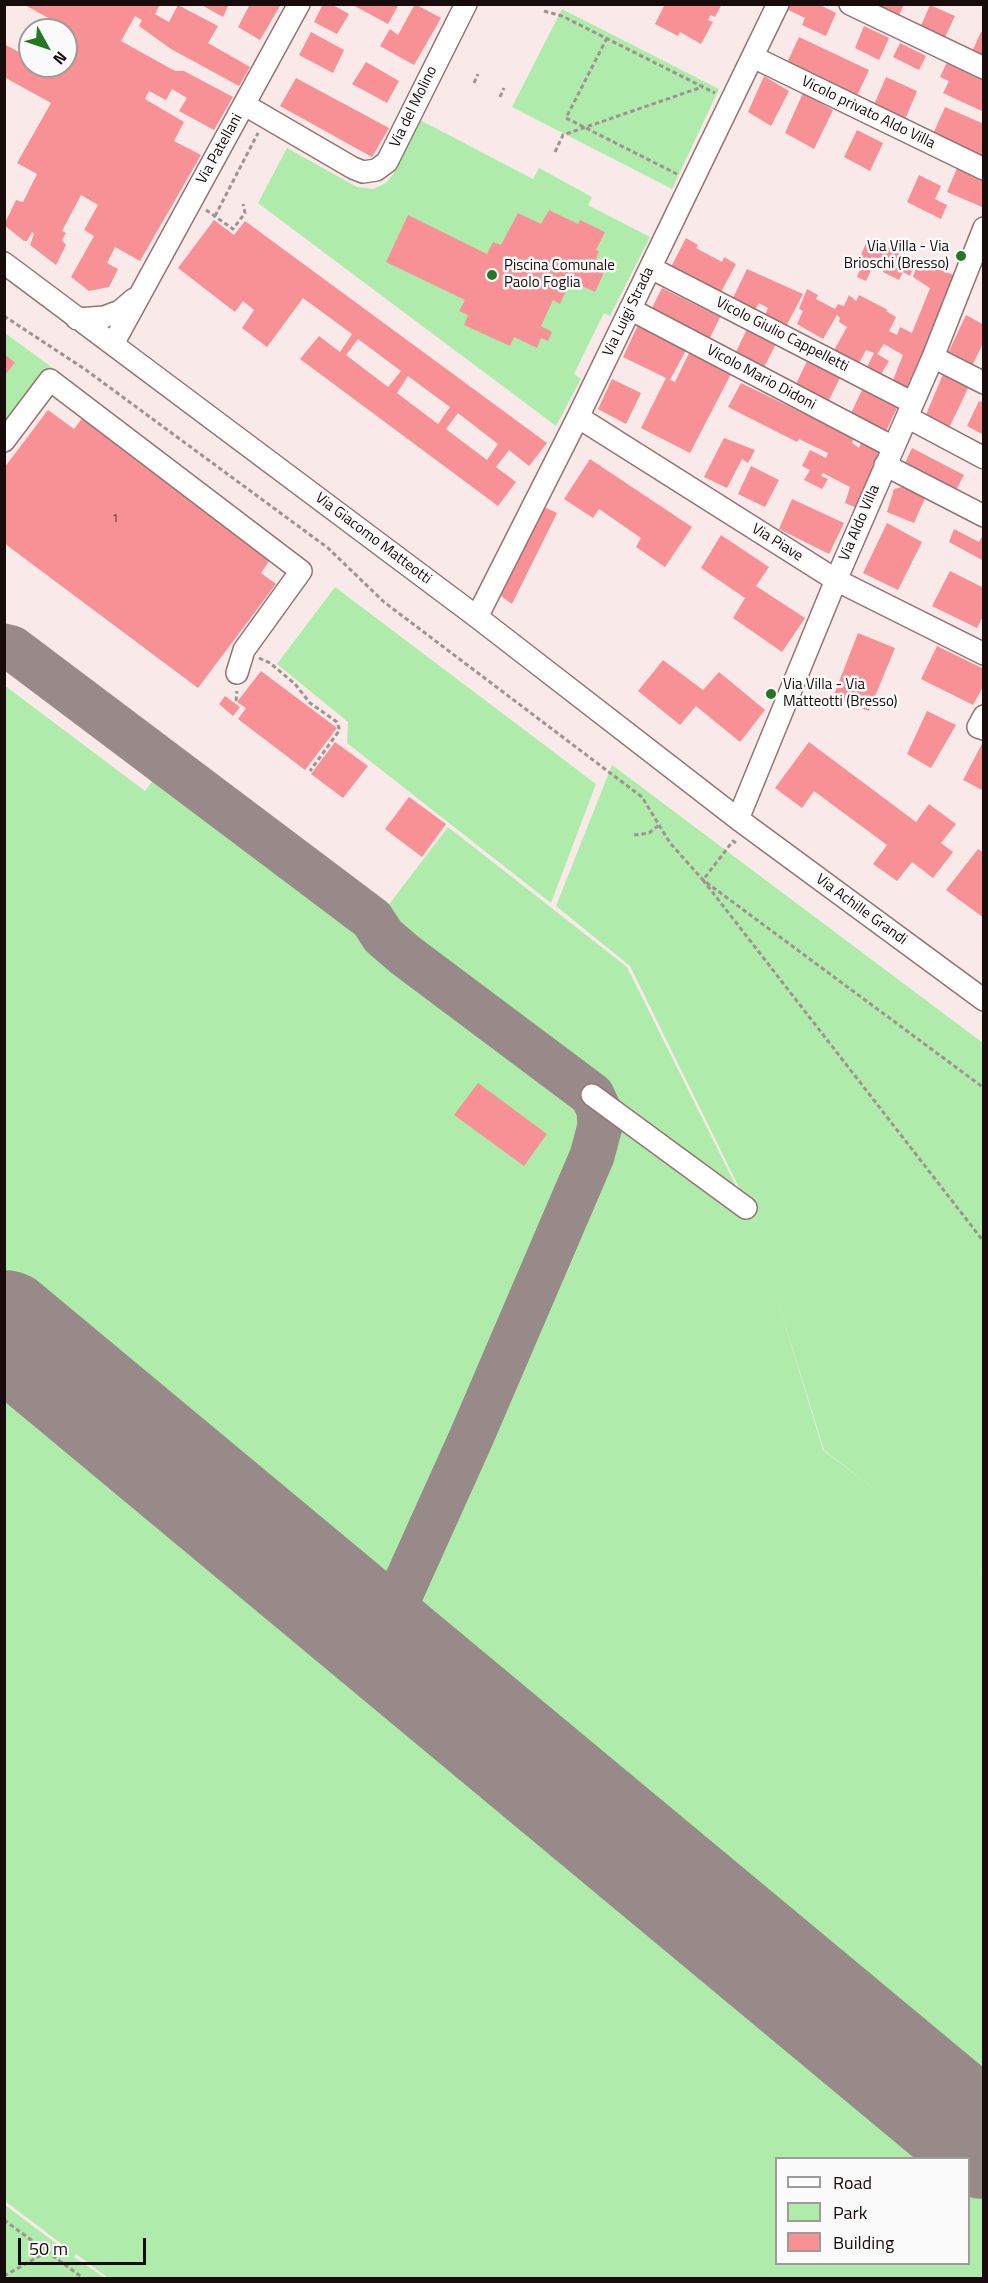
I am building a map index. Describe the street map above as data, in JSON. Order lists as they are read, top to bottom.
{
  "streets": {
    "street": [
      "Via del Molino",
      "Vicolo privato Aldo Villa",
      "Via Patellani",
      "Via Luigi Strada",
      "Vicolo Giulio Cappelletti",
      "Vicolo Mario Didoni",
      "Via Aldo Villa",
      "Via Giacomo Matteotti",
      "Via Piave",
      "Via Achille Grandi"
    ]
  },
  "crossings": [
    ["Via del Molino", "Via Patellani"],
    ["Vicolo privato Aldo Villa", "Via Luigi Strada"],
    ["Via Patellani", "Via Giacomo Matteotti"],
    ["Via Luigi Strada", "Vicolo Giulio Cappelletti"],
    ["Via Luigi Strada", "Vicolo Mario Didoni"],
    ["Via Luigi Strada", "Via Giacomo Matteotti"],
    ["Via Luigi Strada", "Via Piave"],
    ["Vicolo Giulio Cappelletti", "Via Aldo Villa"],
    ["Vicolo Mario Didoni", "Via Aldo Villa"],
    ["Via Aldo Villa", "Via Giacomo Matteotti"],
    ["Via Aldo Villa", "Via Piave"],
    ["Via Aldo Villa", "Via Achille Grandi"],
    ["Via Giacomo Matteotti", "Via Achille Grandi"]
  ],
  "places": ["Via Villa - Via Brioschi (Bresso)", "Piscina Comunale Paolo Foglia", "Via Villa - Via Matteotti (Bresso)"],
  "house_numbers": ["1"],
  "legend": ["Road", "Park", "Building"],
  "scale_bar": "50 m",
  "north": "bottom right"
}
